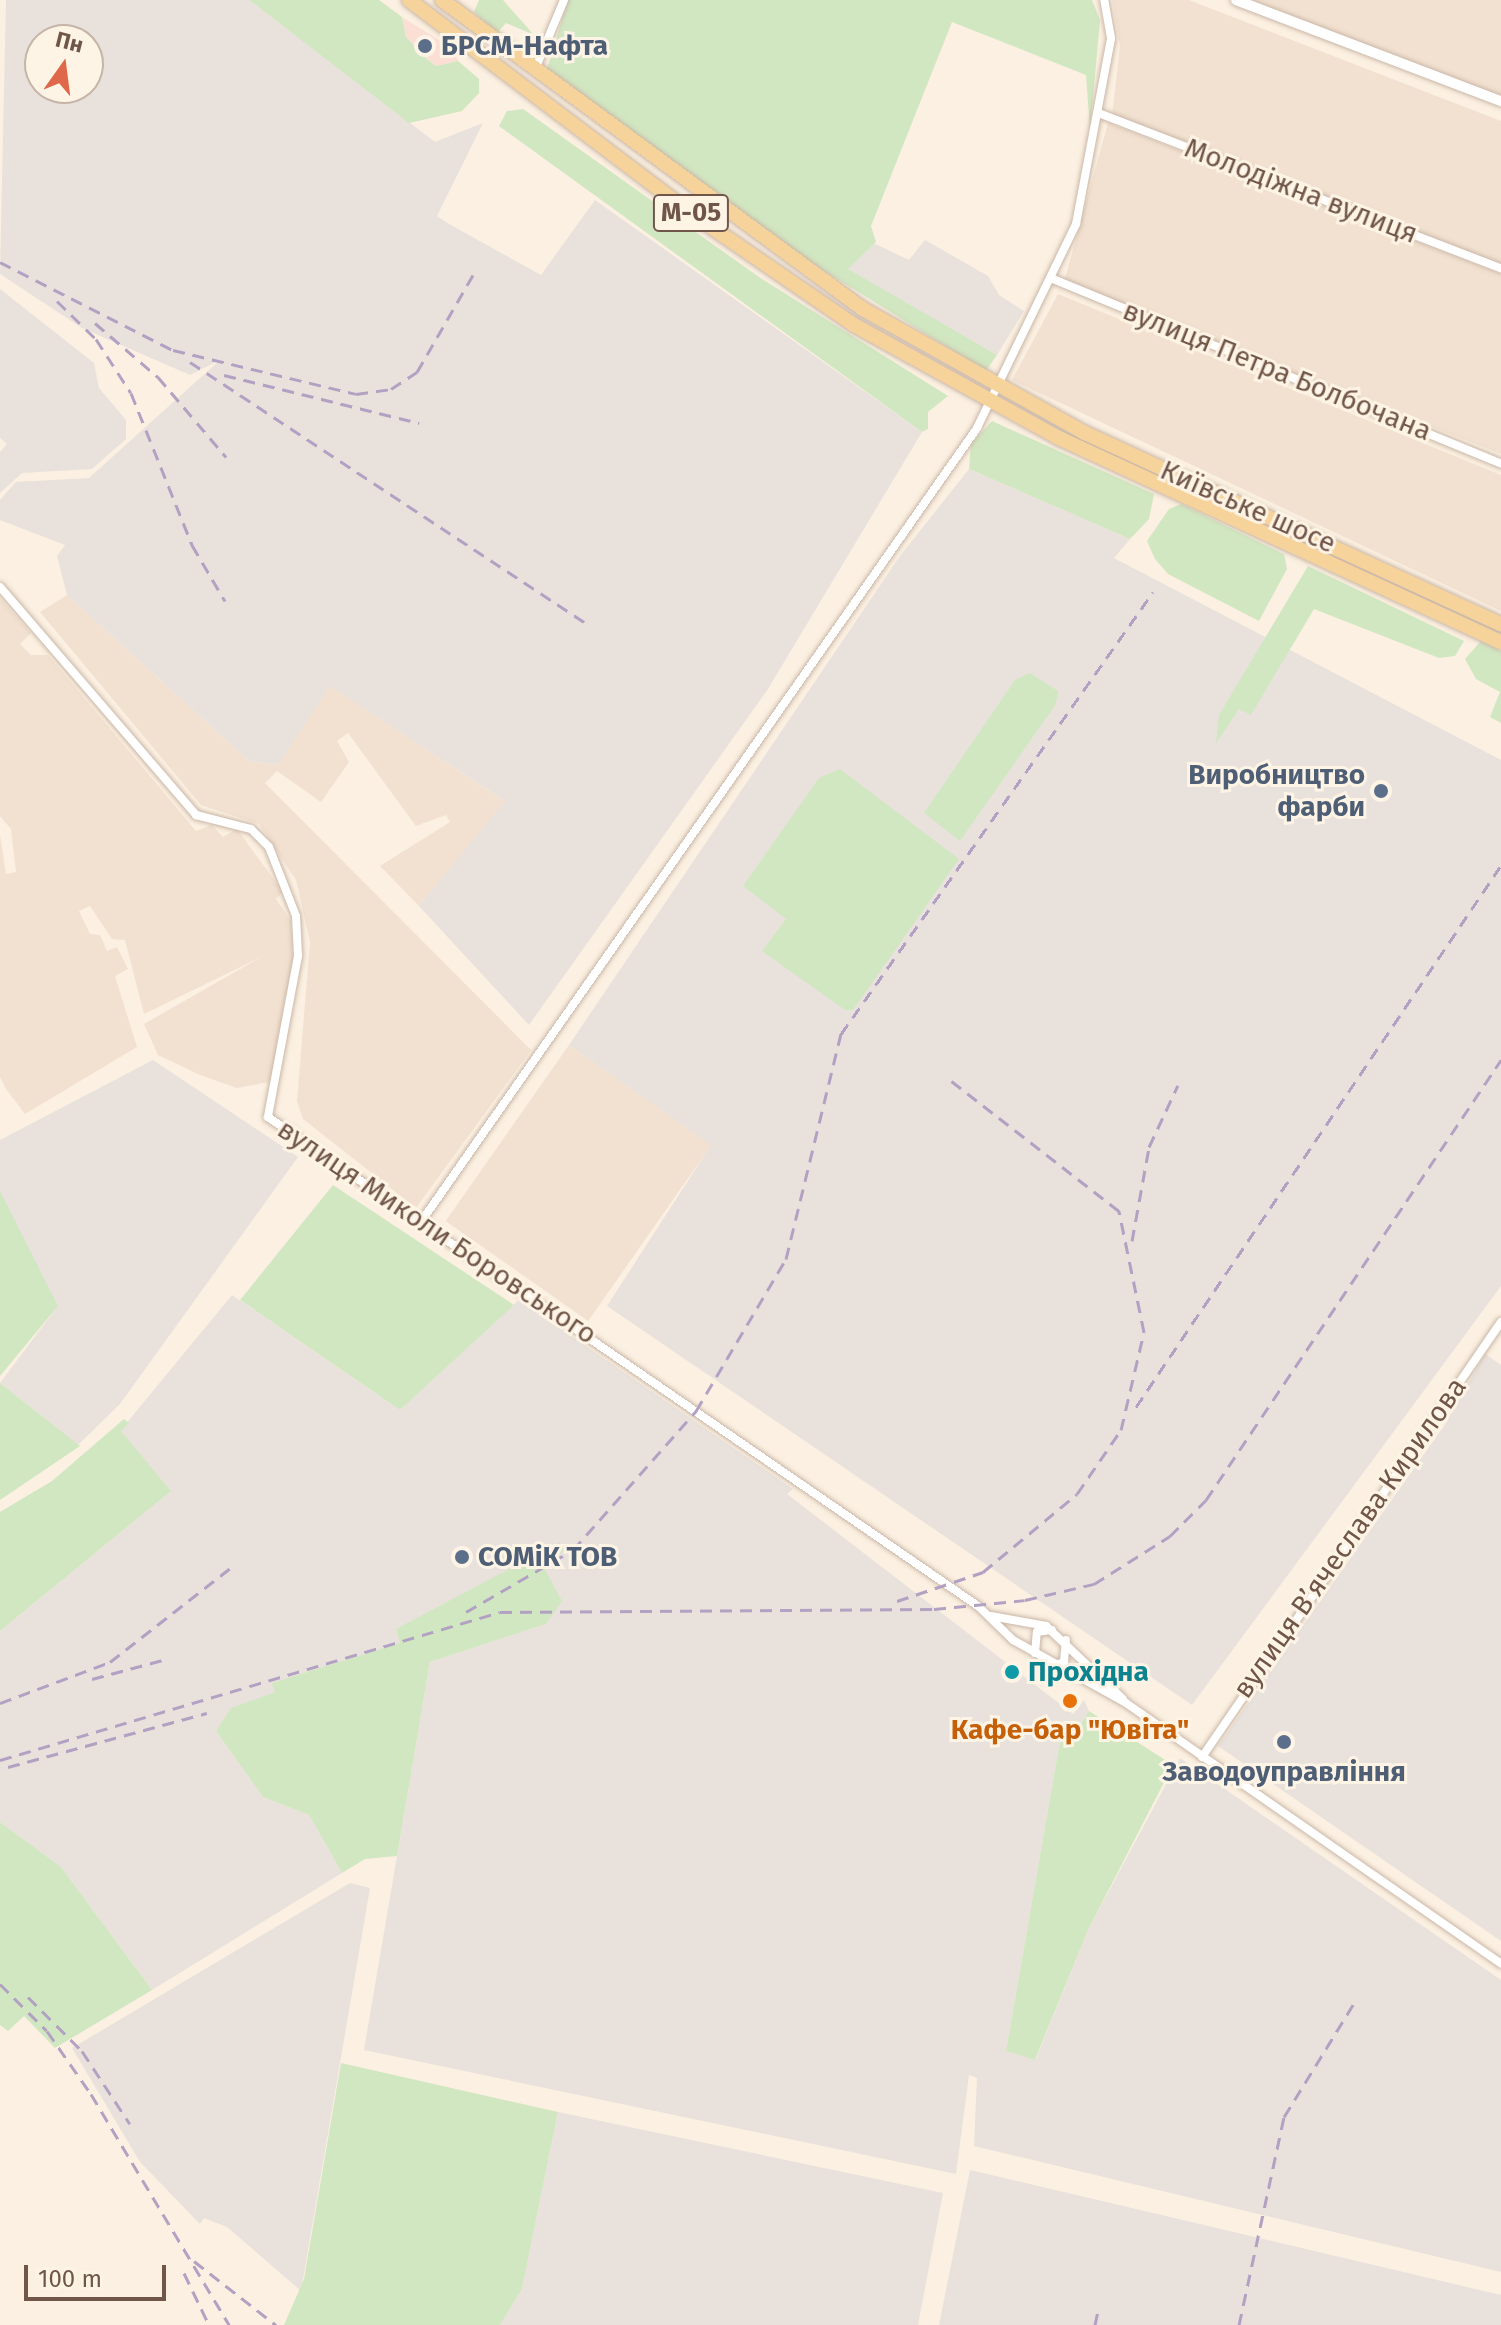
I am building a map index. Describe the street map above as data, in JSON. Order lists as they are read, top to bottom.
{
  "streets": {
    "main road": ["М-05", "Київське шосе"],
    "street": [
      "Молодіжна вулиця",
      "вулиця Петра Болбочана",
      "вулиця Миколи Боровського",
      "вулиця Вʼячеслава Кирилова"
    ]
  },
  "crossings": [
    ["М-05", "Київське шосе"],
    ["вулиця Миколи Боровського", "вулиця Вʼячеслава Кирилова"]
  ],
  "places": [
    "БРСМ-Нафта",
    "Виробництво фарби",
    "СОМіК ТОВ",
    "Прохідна",
    "Кафе-бар \"Ювіта\"",
    "Заводоуправління"
  ],
  "scale_bar": "100 m",
  "north": "top"
}
